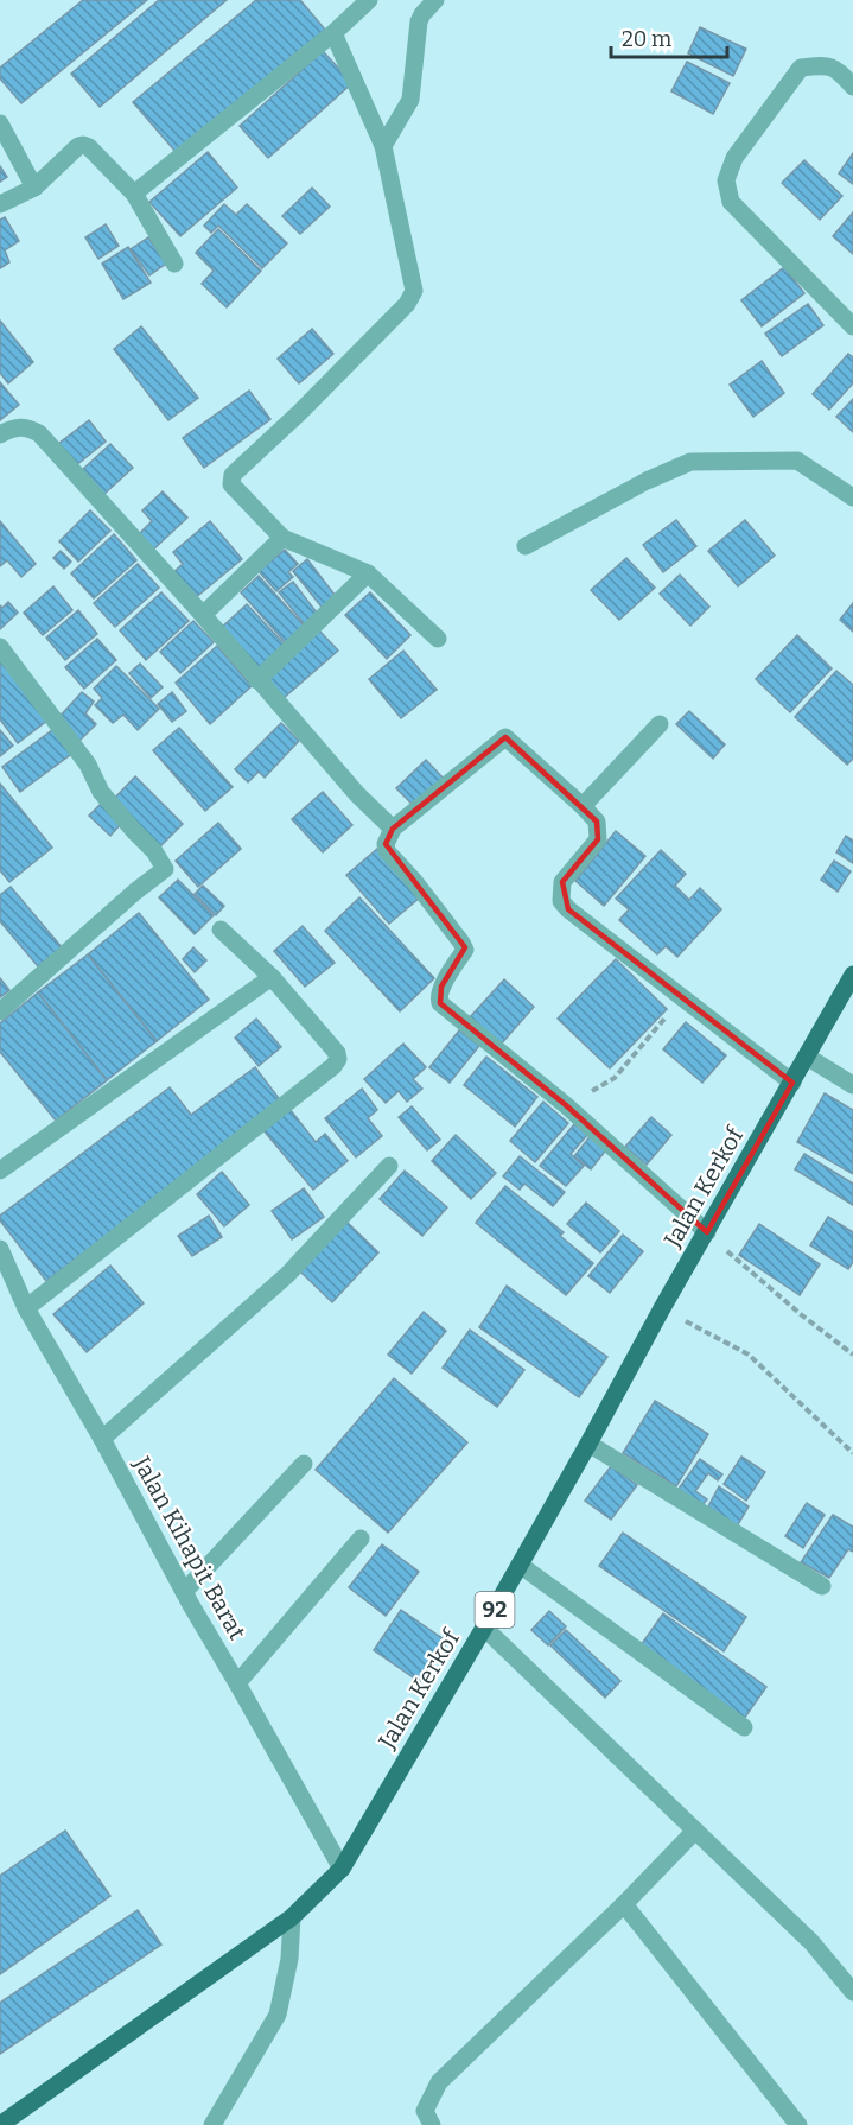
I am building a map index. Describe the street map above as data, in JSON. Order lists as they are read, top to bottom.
{
  "streets": {
    "main road": ["Jalan Kerkof", "92"],
    "street": ["Jalan Kihapit Barat"]
  },
  "crossings": [
    ["Jalan Kerkof", "Jalan Kihapit Barat"]
  ],
  "scale_bar": "20 m"
}
